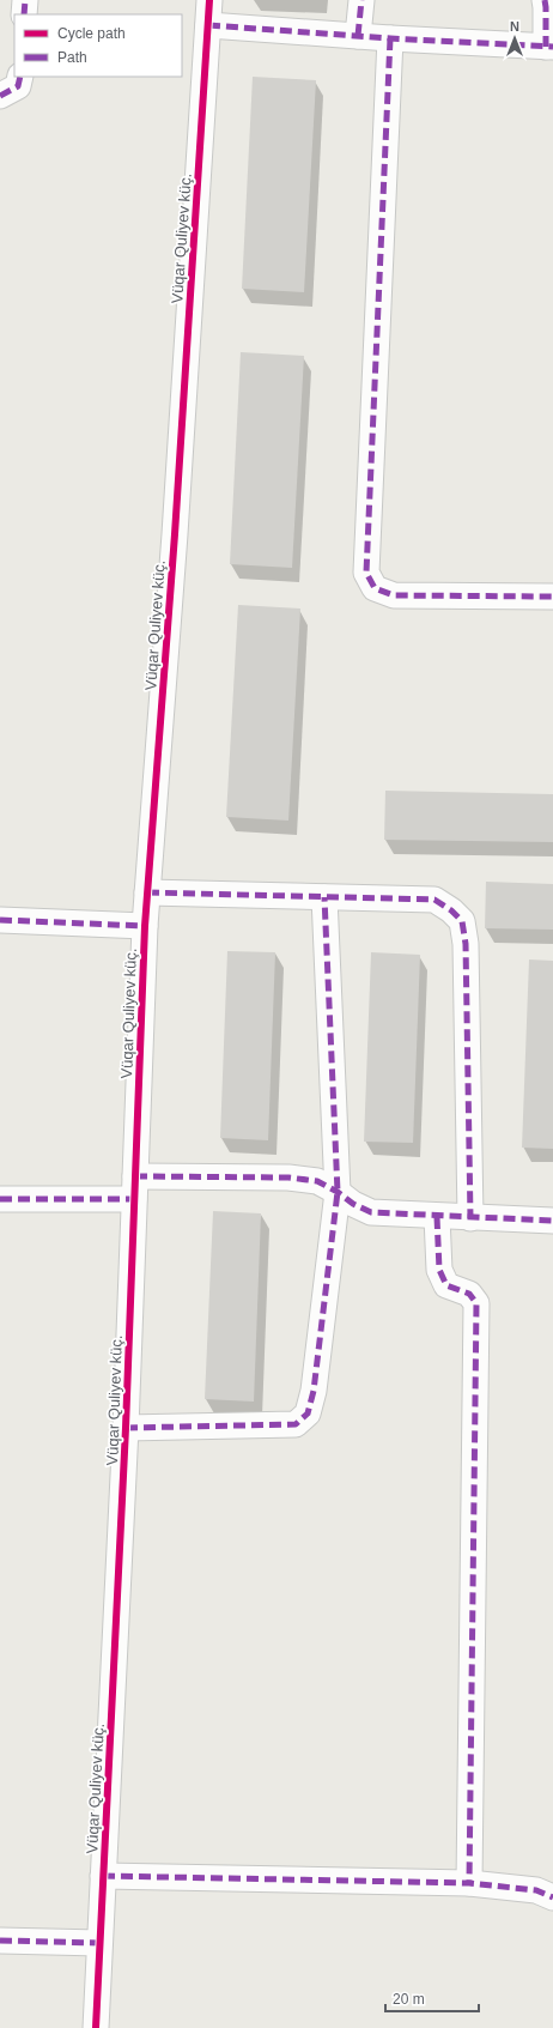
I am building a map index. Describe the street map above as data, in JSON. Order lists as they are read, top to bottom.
{
  "streets": {
    "street": ["Vüqar Quliyev küç."]
  },
  "legend": ["Cycle path", "Path"],
  "scale_bar": "20 m",
  "north": "top"
}
